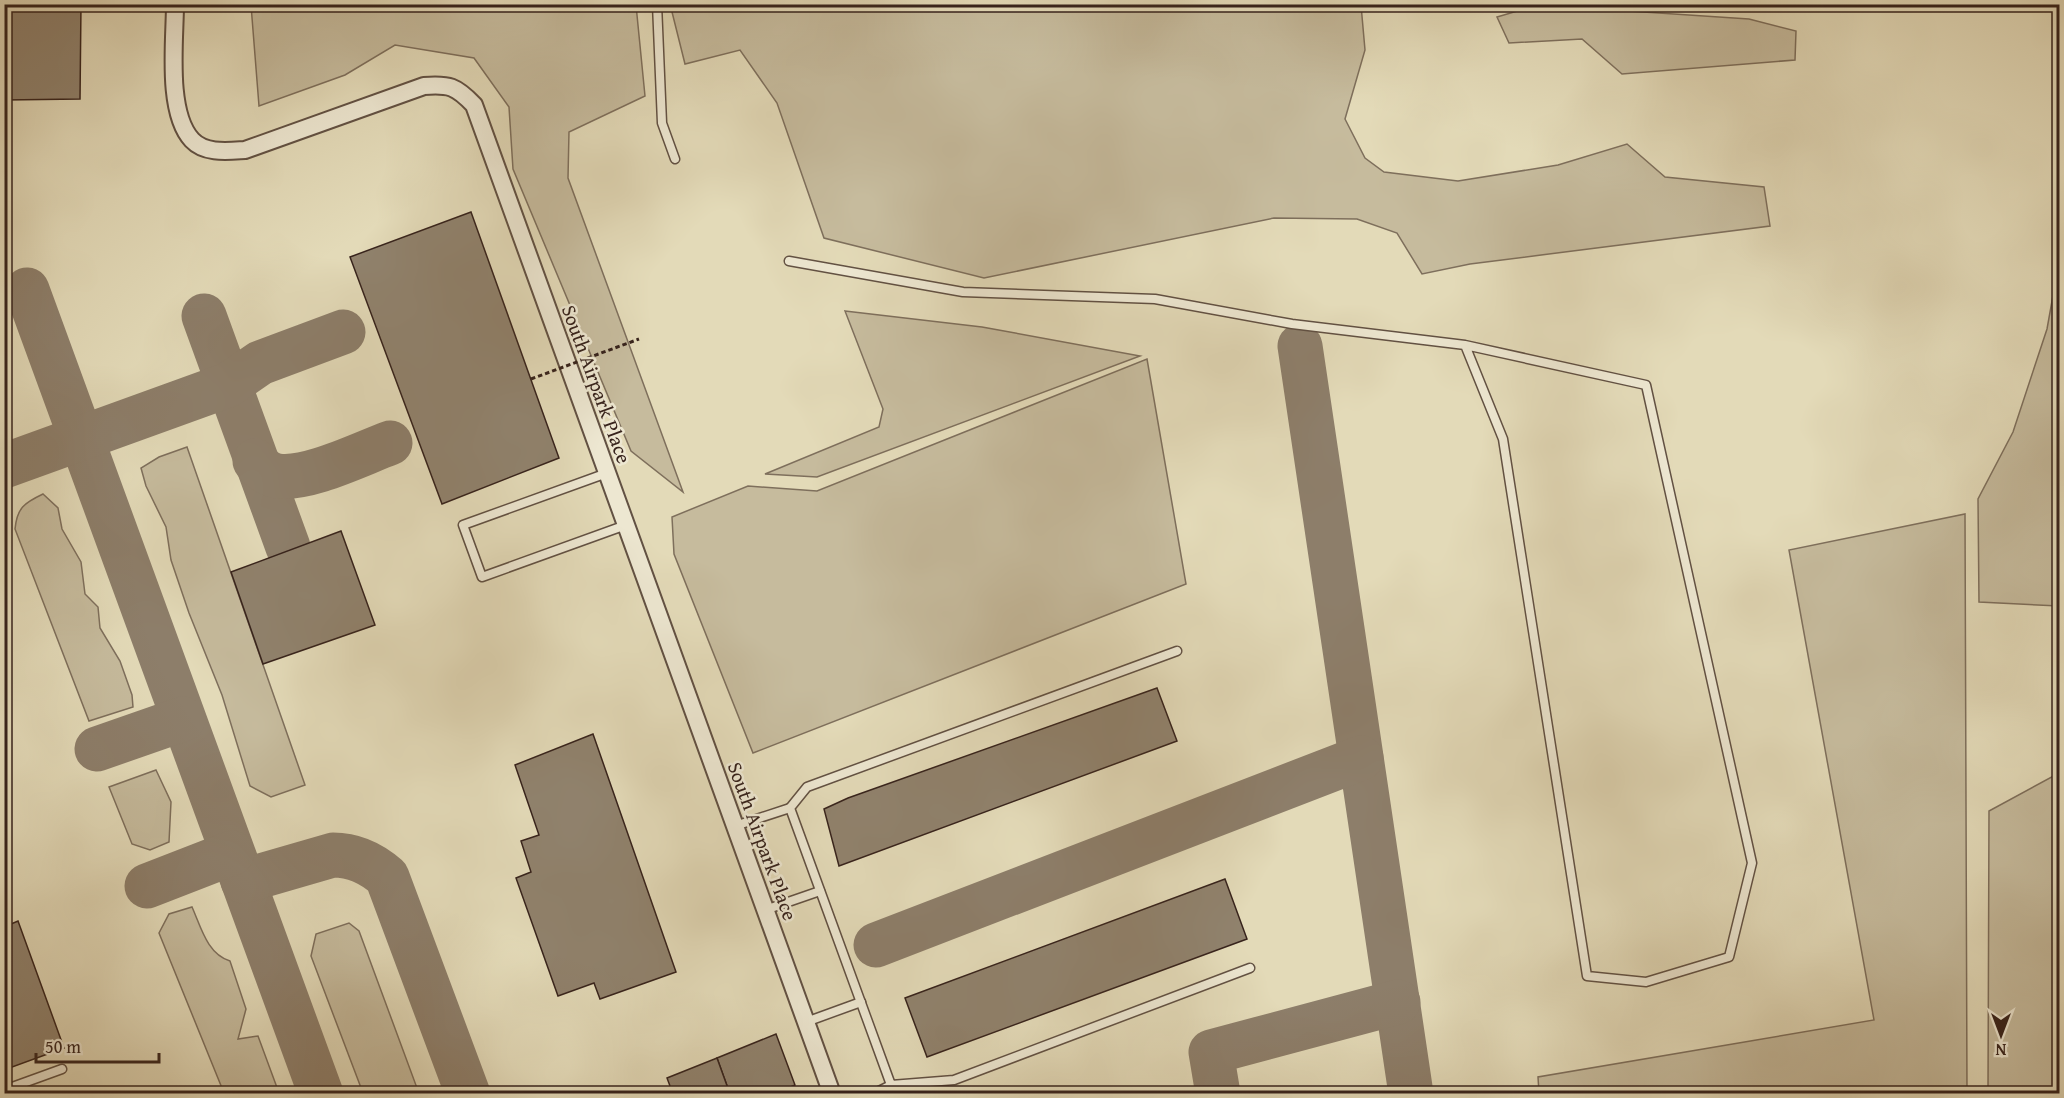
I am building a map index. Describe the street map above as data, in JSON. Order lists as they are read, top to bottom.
{
  "streets": {
    "street": ["South Airpark Place"]
  },
  "scale_bar": "50 m",
  "north": "bottom"
}
